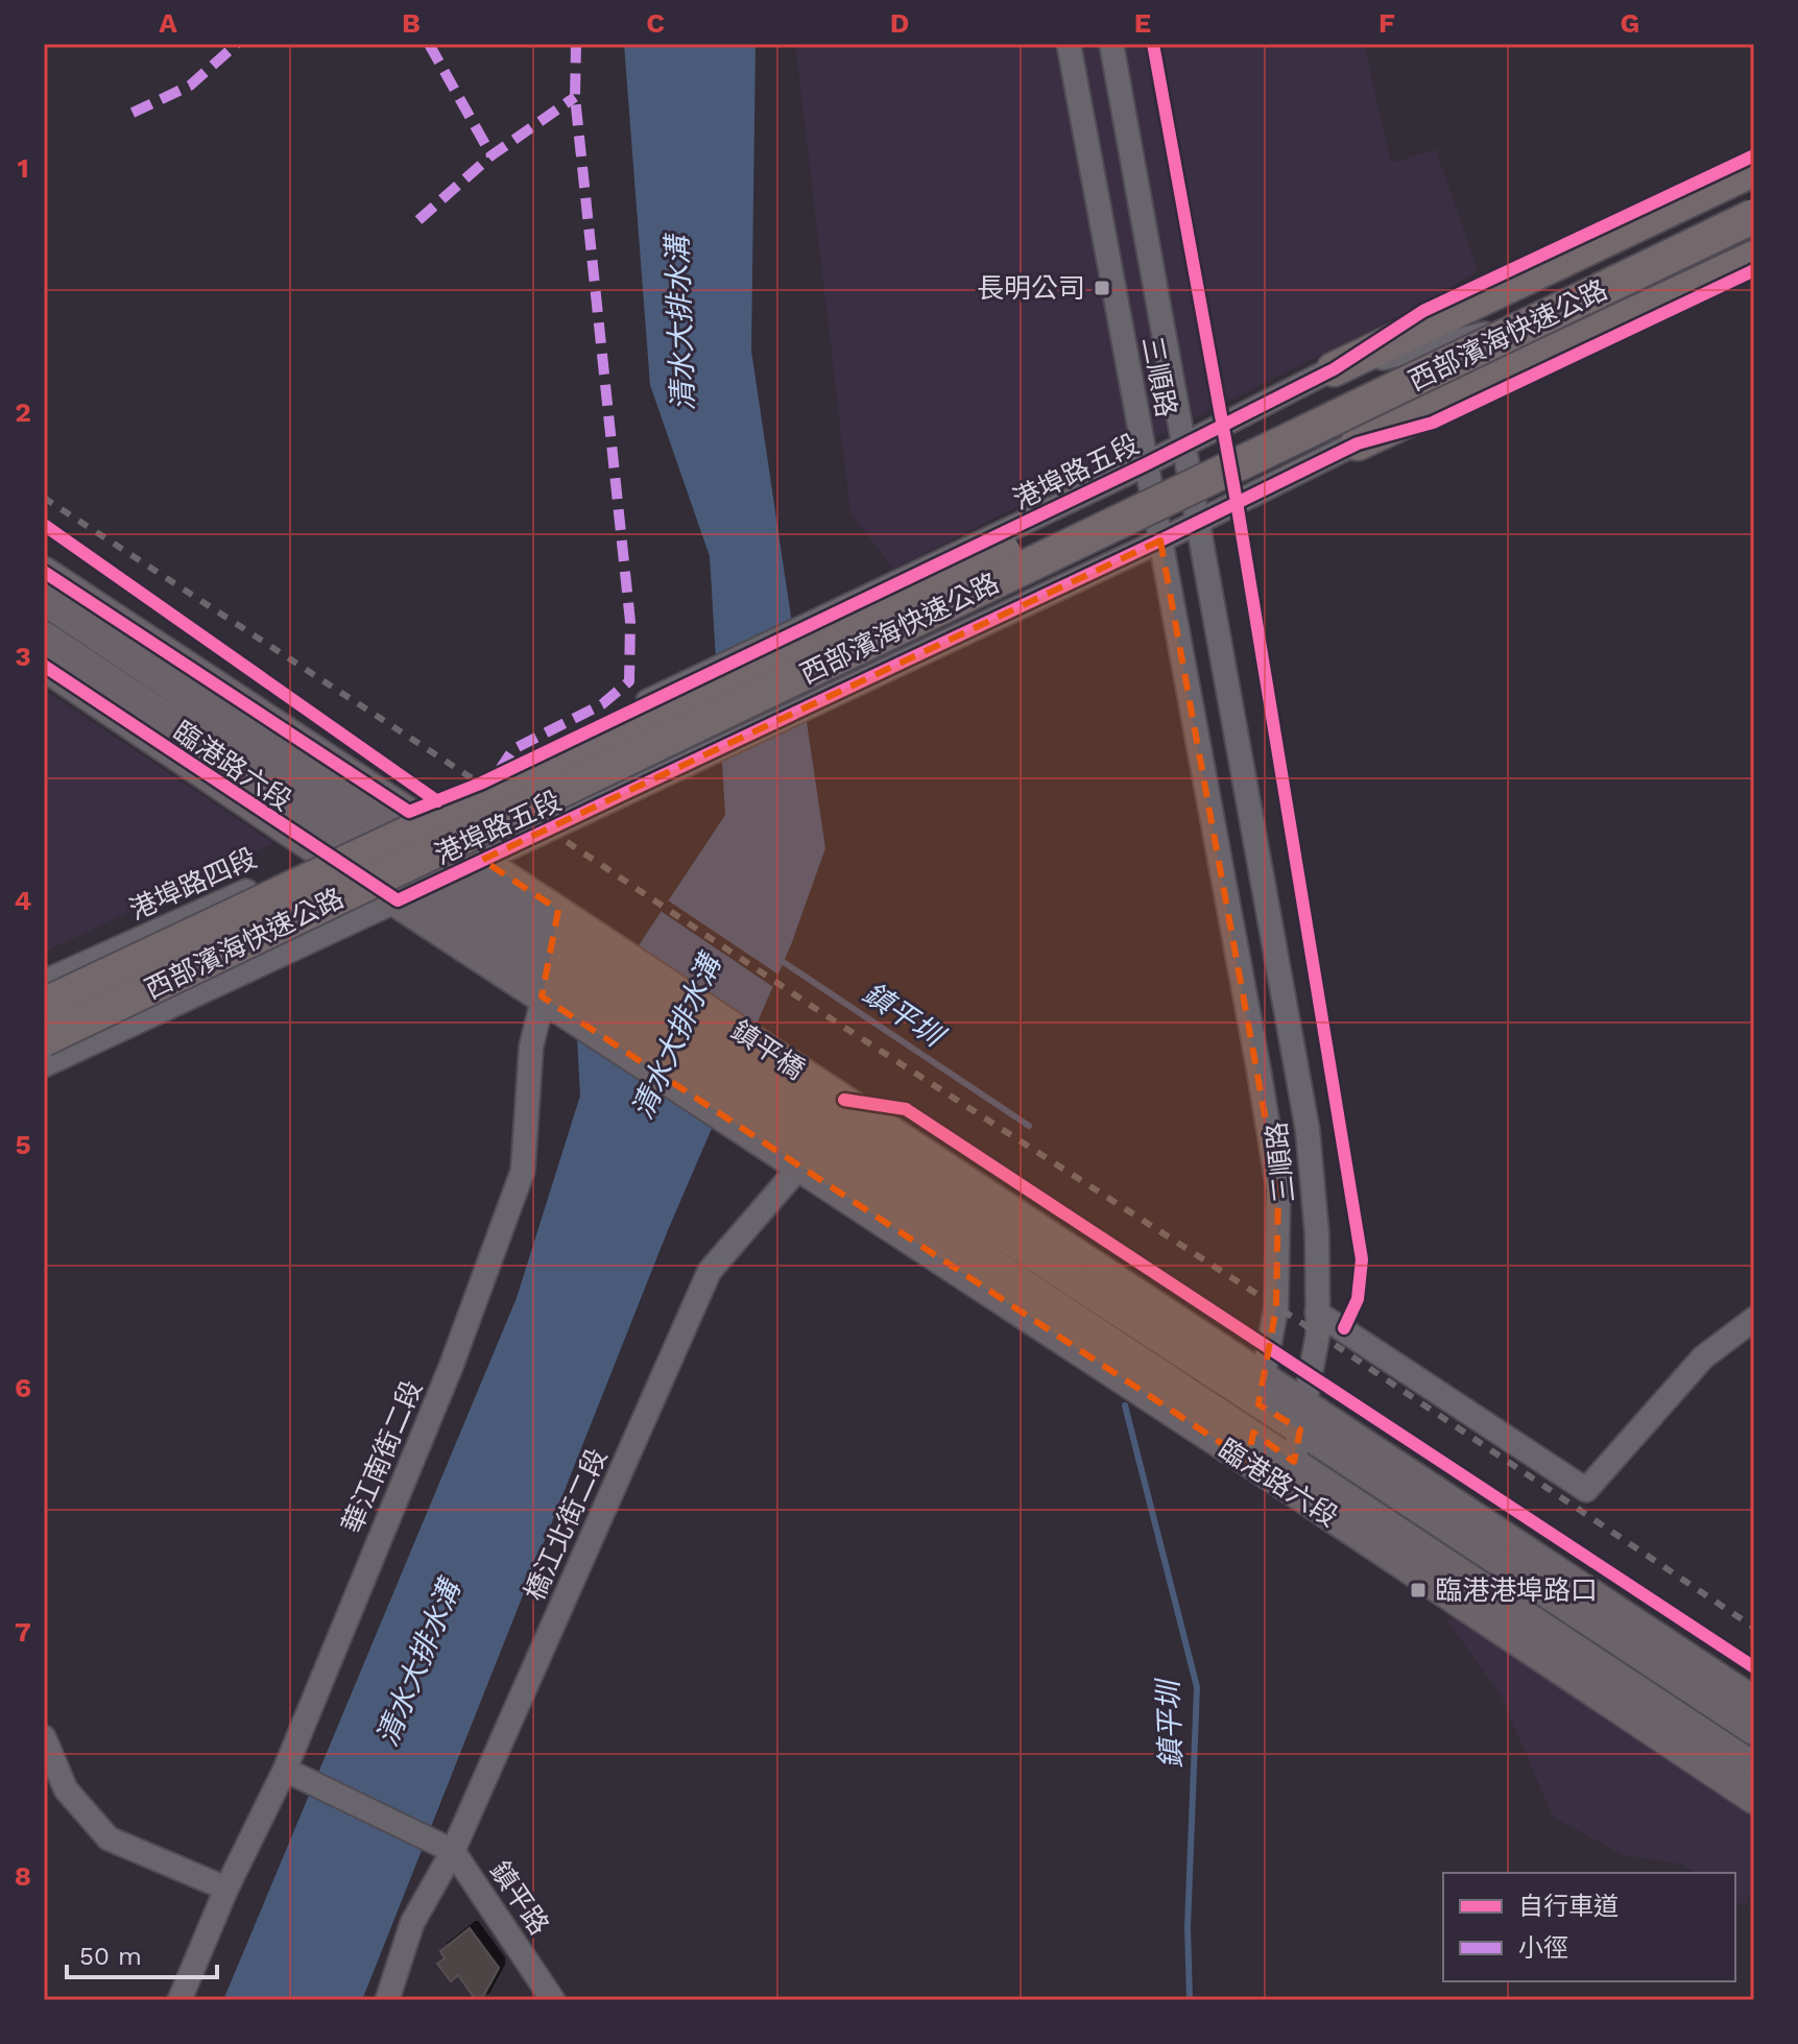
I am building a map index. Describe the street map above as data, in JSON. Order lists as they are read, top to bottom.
{
  "streets": {
    "highway": ["西部濱海快速公路"],
    "main road": ["臨港路六段", "鎮平橋"],
    "street": [
      "三順路",
      "港埠路五段",
      "港埠路四段",
      "華江南街二段",
      "橋江北街二段",
      "鎮平路"
    ]
  },
  "crossings": [
    ["三順路", "港埠路五段"],
    ["三順路", "臨港路六段"],
    ["港埠路五段", "臨港路六段"],
    ["港埠路五段", "港埠路四段"],
    ["臨港路六段", "港埠路四段"],
    ["臨港路六段", "鎮平橋"],
    ["臨港路六段", "華江南街二段"],
    ["臨港路六段", "橋江北街二段"],
    ["鎮平橋", "華江南街二段"],
    ["鎮平橋", "橋江北街二段"],
    ["華江南街二段", "鎮平路"],
    ["橋江北街二段", "鎮平路"]
  ],
  "water": ["清水大排水溝", "鎮平圳"],
  "places": {
    "transit": ["長明公司", "臨港港埠路口"]
  },
  "legend": ["自行車道", "小徑"],
  "scale_bar": "50 m",
  "grid": {
    "columns": [
      "A",
      "B",
      "C",
      "D",
      "E",
      "F",
      "G"
    ],
    "rows": [
      "1",
      "2",
      "3",
      "4",
      "5",
      "6",
      "7",
      "8"
    ]
  }
}
